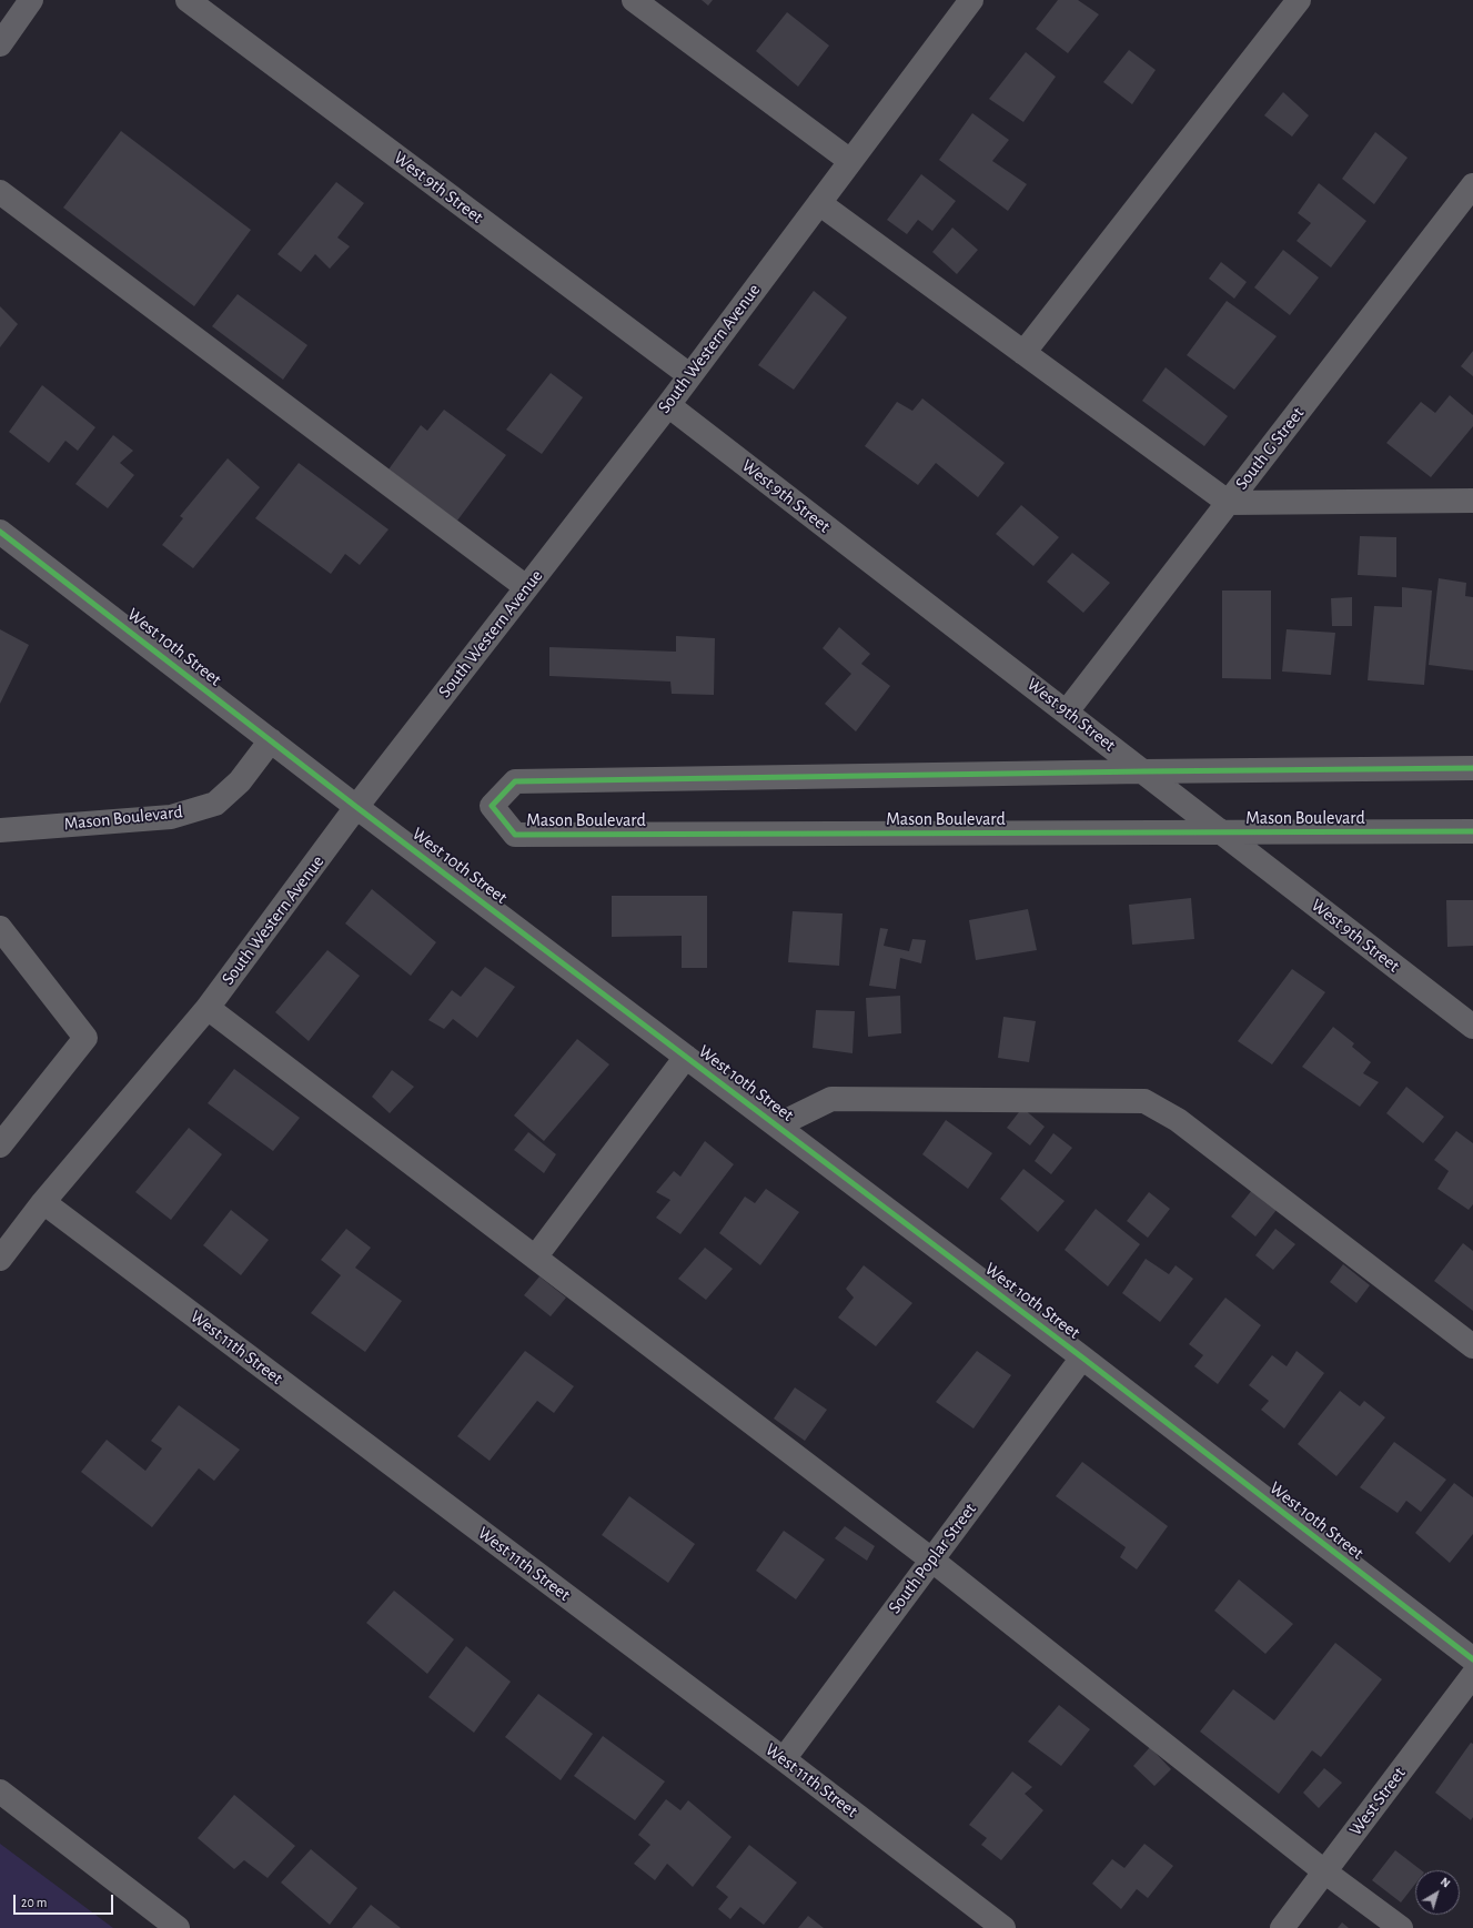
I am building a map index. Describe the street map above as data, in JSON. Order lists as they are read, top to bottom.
{
  "streets": {
    "street": [
      "West 9th Street",
      "South Western Avenue",
      "South G Street",
      "West 10th Street",
      "Mason Boulevard",
      "West 11th Street",
      "South Poplar Street",
      "West Street"
    ]
  },
  "crossings": [
    ["West 9th Street", "South Western Avenue"],
    ["West 9th Street", "South G Street"],
    ["West 9th Street", "Mason Boulevard"],
    ["South Western Avenue", "West 10th Street"],
    ["South Western Avenue", "West 11th Street"],
    ["West 10th Street", "Mason Boulevard"],
    ["West 10th Street", "South Poplar Street"],
    ["West 11th Street", "South Poplar Street"]
  ],
  "scale_bar": "20 m",
  "north": "top right"
}
